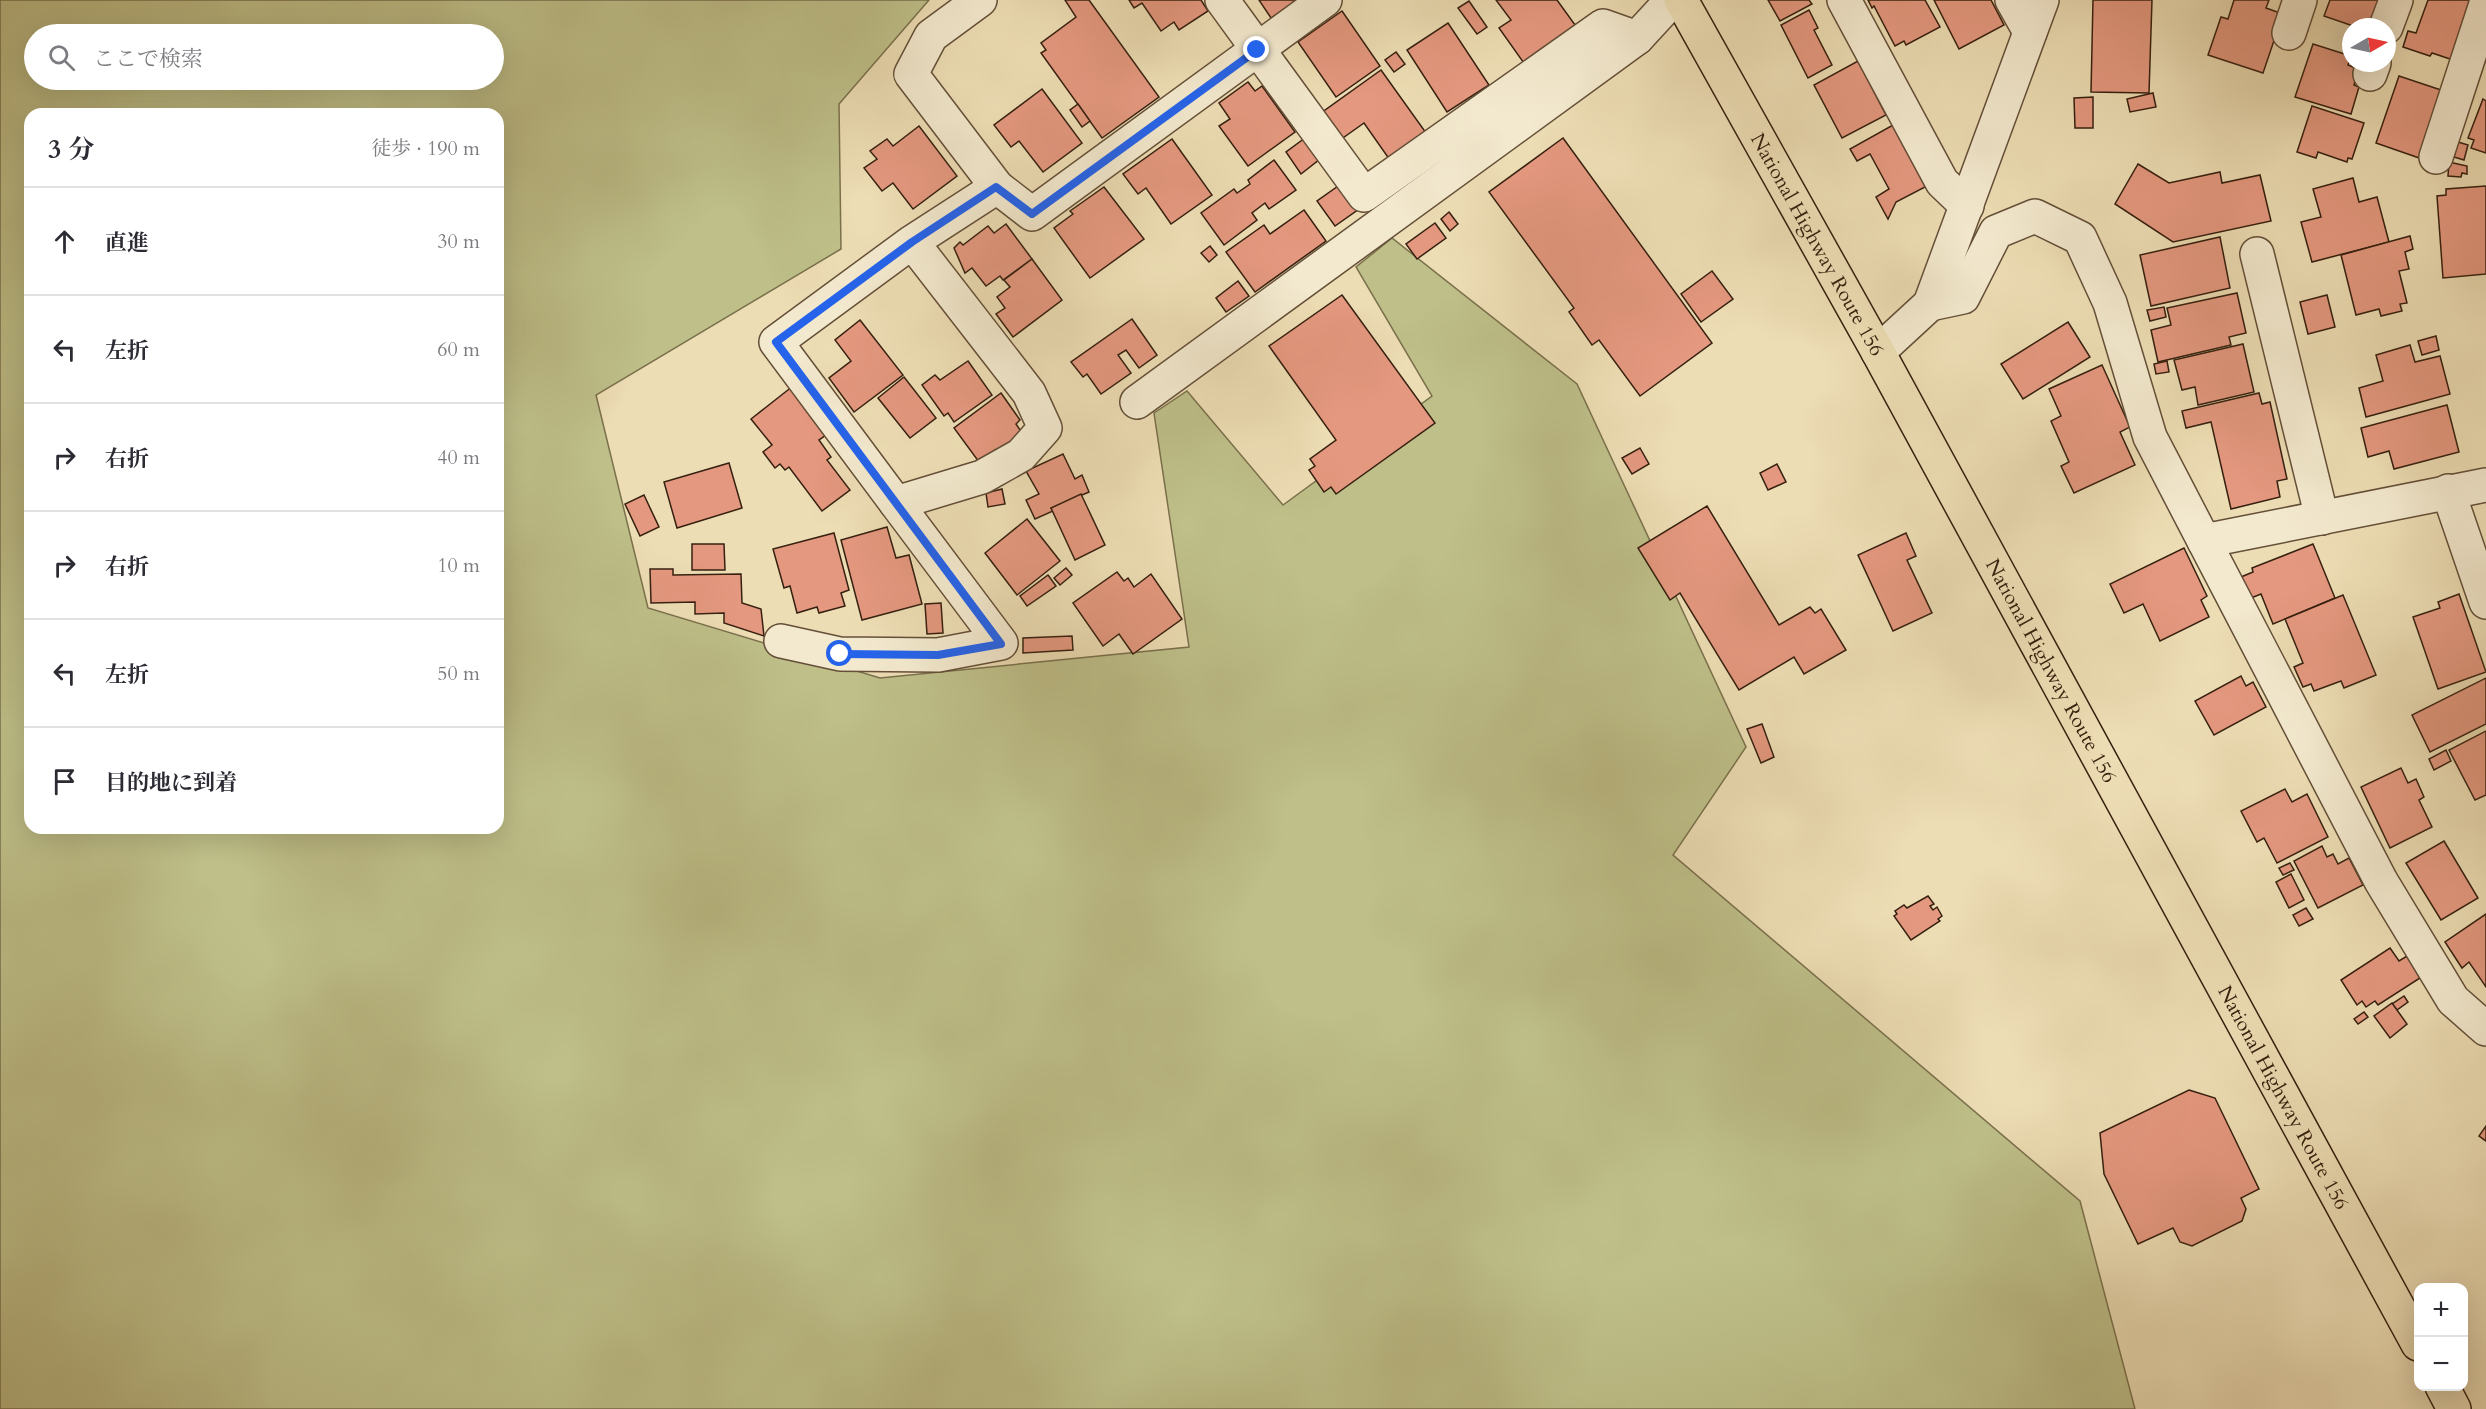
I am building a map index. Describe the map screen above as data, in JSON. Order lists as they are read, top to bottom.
{
  "streets": {
    "highway": ["National Highway Route 156"]
  },
  "north": "right",
  "page": {
    "search": "ここで検索",
    "heading": ["3 分", "徒歩 · 190 m"],
    "list": [
      ["直進", "30 m"],
      ["左折", "60 m"],
      ["右折", "40 m"],
      ["右折", "10 m"],
      ["左折", "50 m"],
      "目的地に到着"
    ],
    "map_buttons": ["+", "−"]
  }
}
